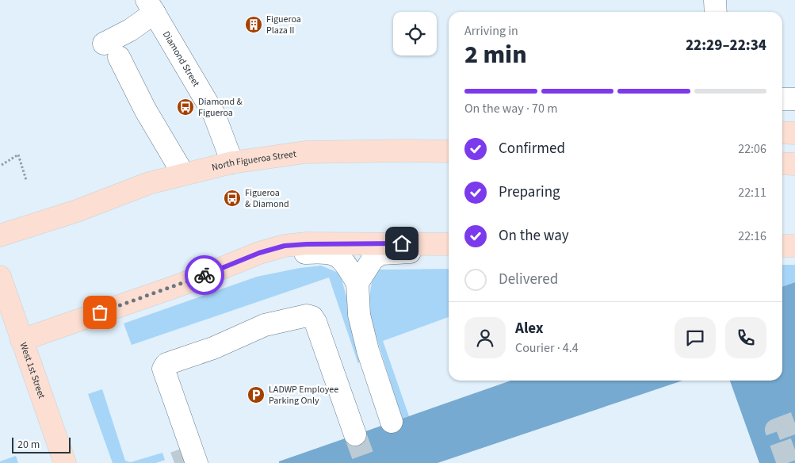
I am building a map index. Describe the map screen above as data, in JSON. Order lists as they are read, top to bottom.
{
  "streets": {
    "main road": ["North Figueroa Street", "West 1st Street"],
    "street": ["Diamond Street"]
  },
  "crossings": [
    ["Diamond Street", "North Figueroa Street"]
  ],
  "places": {
    "building": ["Figueroa Plaza II"],
    "bus stop": ["Diamond & Figueroa", "Figueroa & Diamond"],
    "parking": ["LADWP Employee Parking Only"]
  },
  "scale_bar": "20 m",
  "page": {
    "heading": ["2 min", "Arriving in", "22:29–22:34"],
    "panel": ["Alex", "Courier · 4.4"],
    "bar": "On the way · 70 m",
    "list": [
      ["Confirmed", "22:06"],
      ["Preparing", "22:11"],
      ["On the way", "22:16"],
      "Delivered"
    ],
    "scale": "20 m"
  }
}
